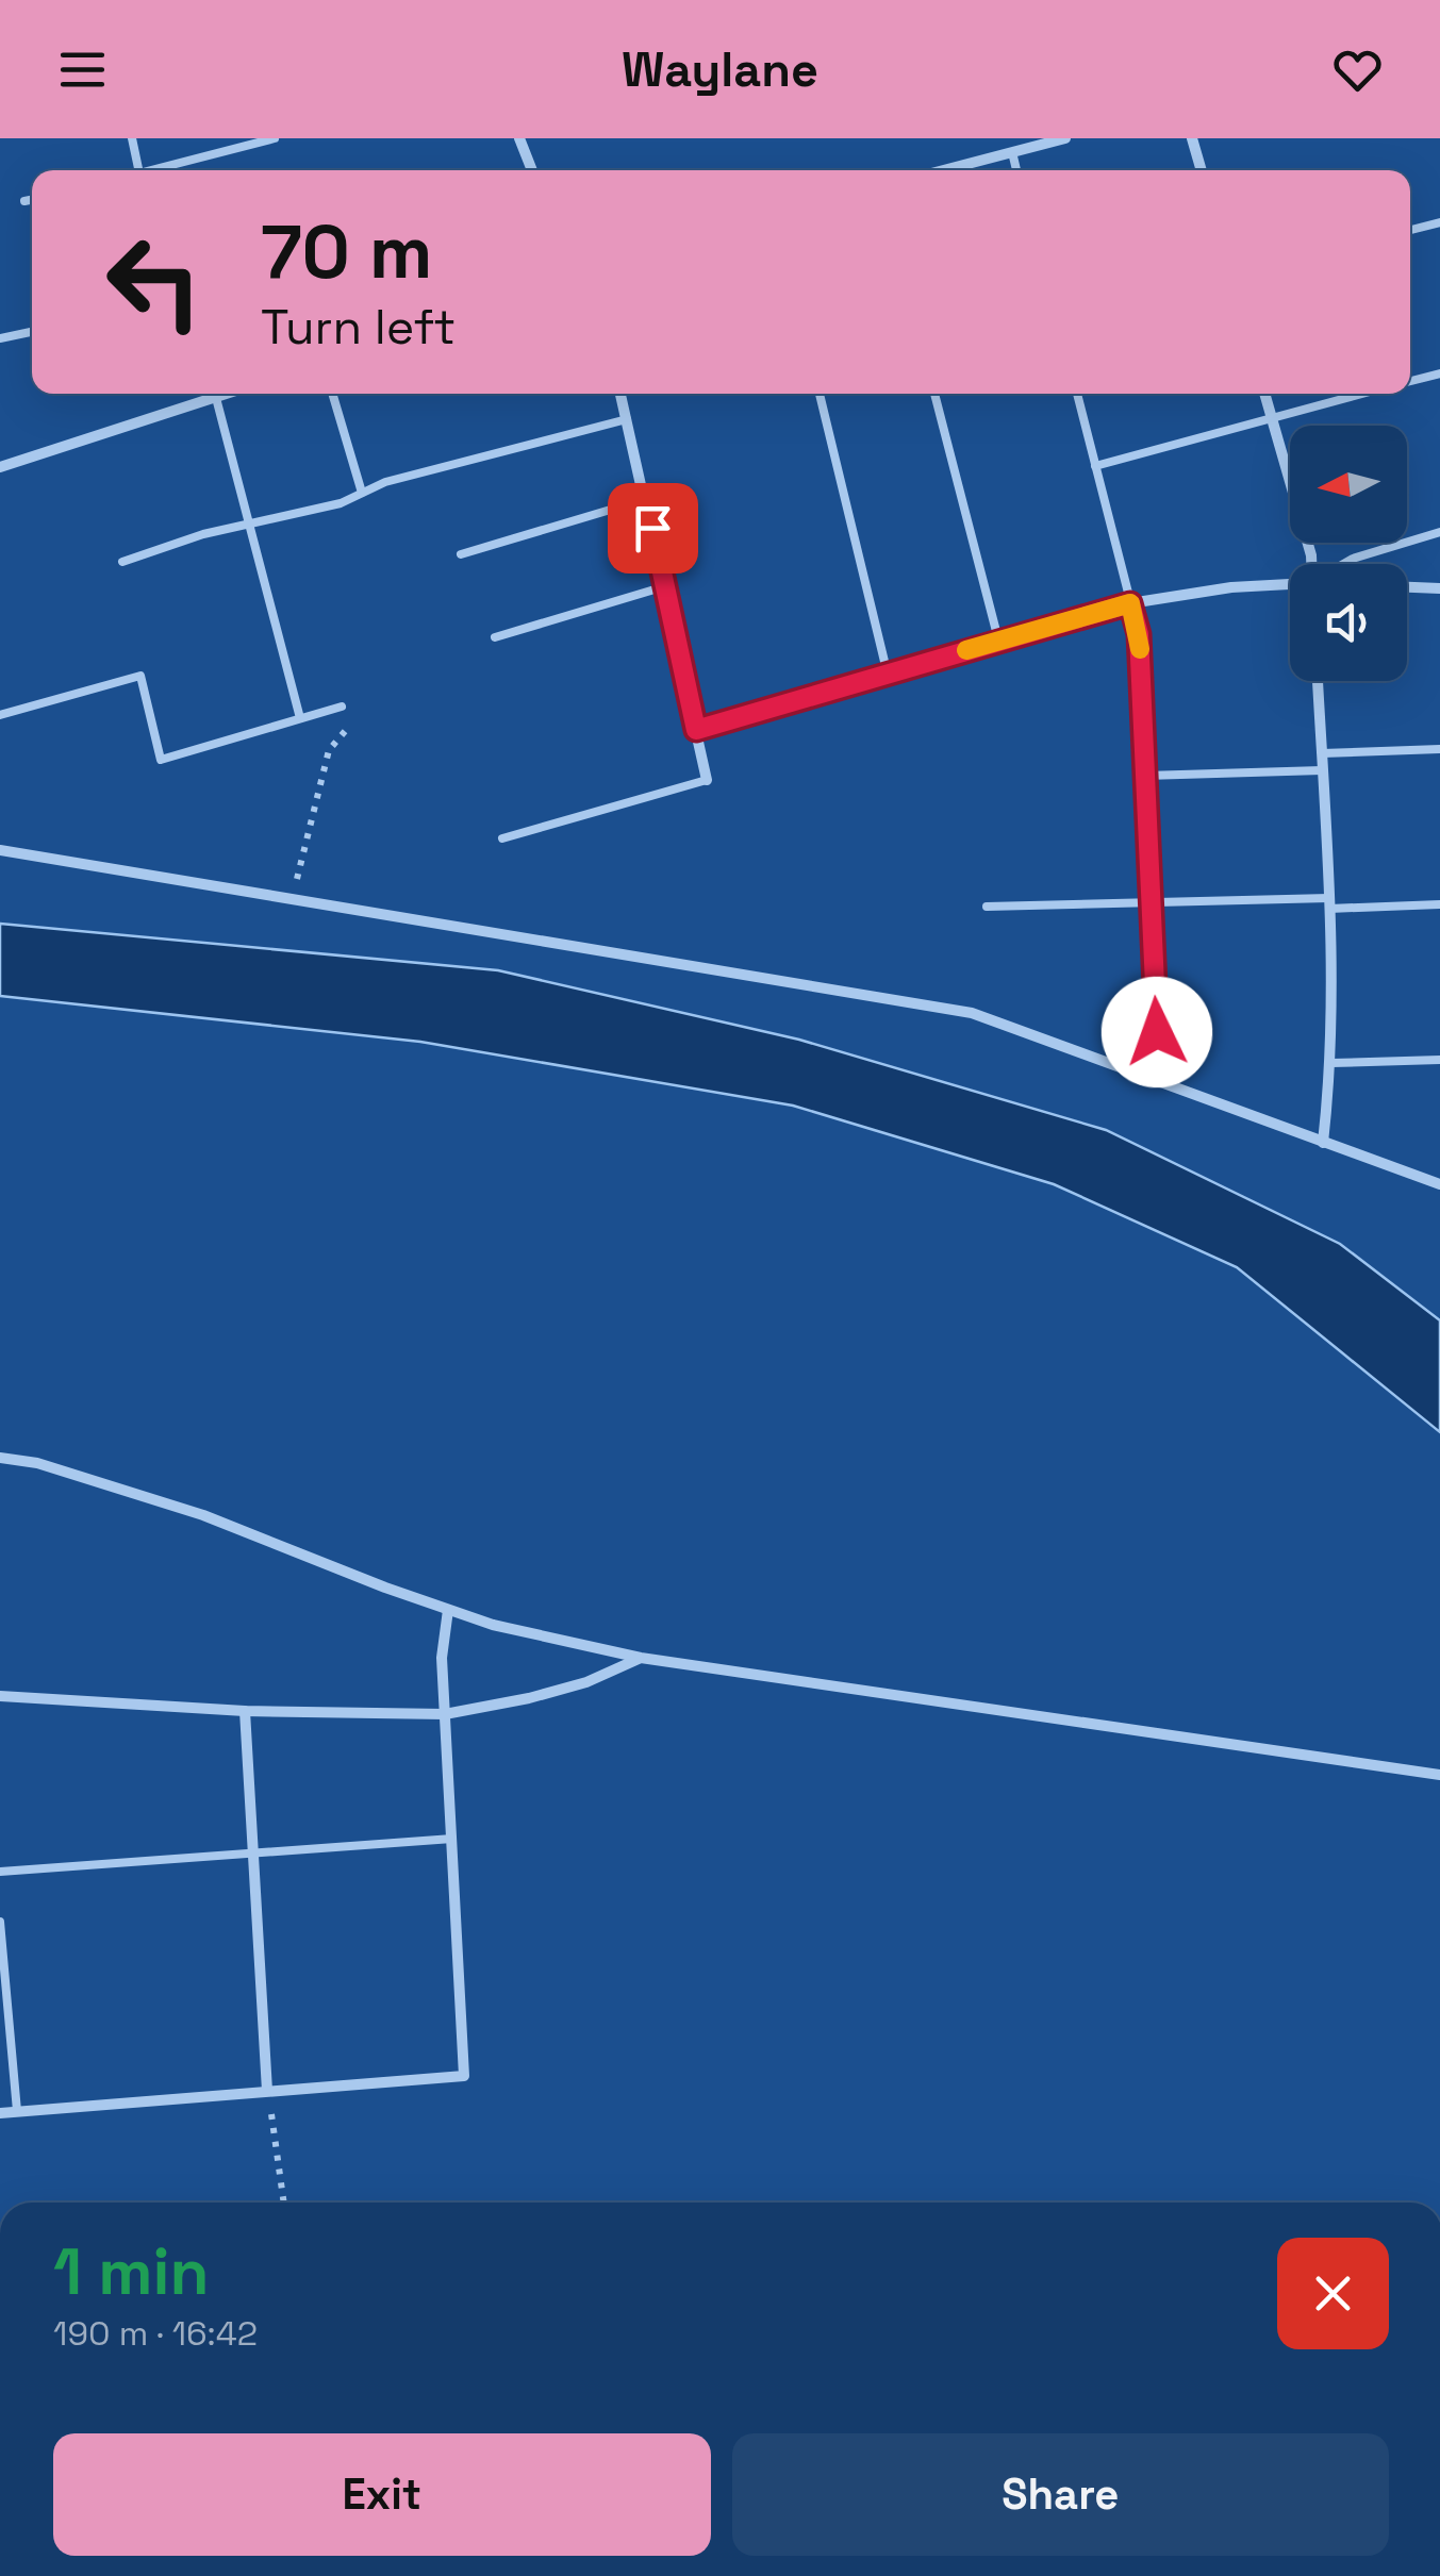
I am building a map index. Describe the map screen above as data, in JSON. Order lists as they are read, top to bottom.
{
  "north": "left",
  "page": {
    "header": "Waylane",
    "turn": ["70 m", "Turn left"],
    "heading": ["1 min", "190 m · 16:42"],
    "buttons": ["Exit", "Share"]
  }
}
